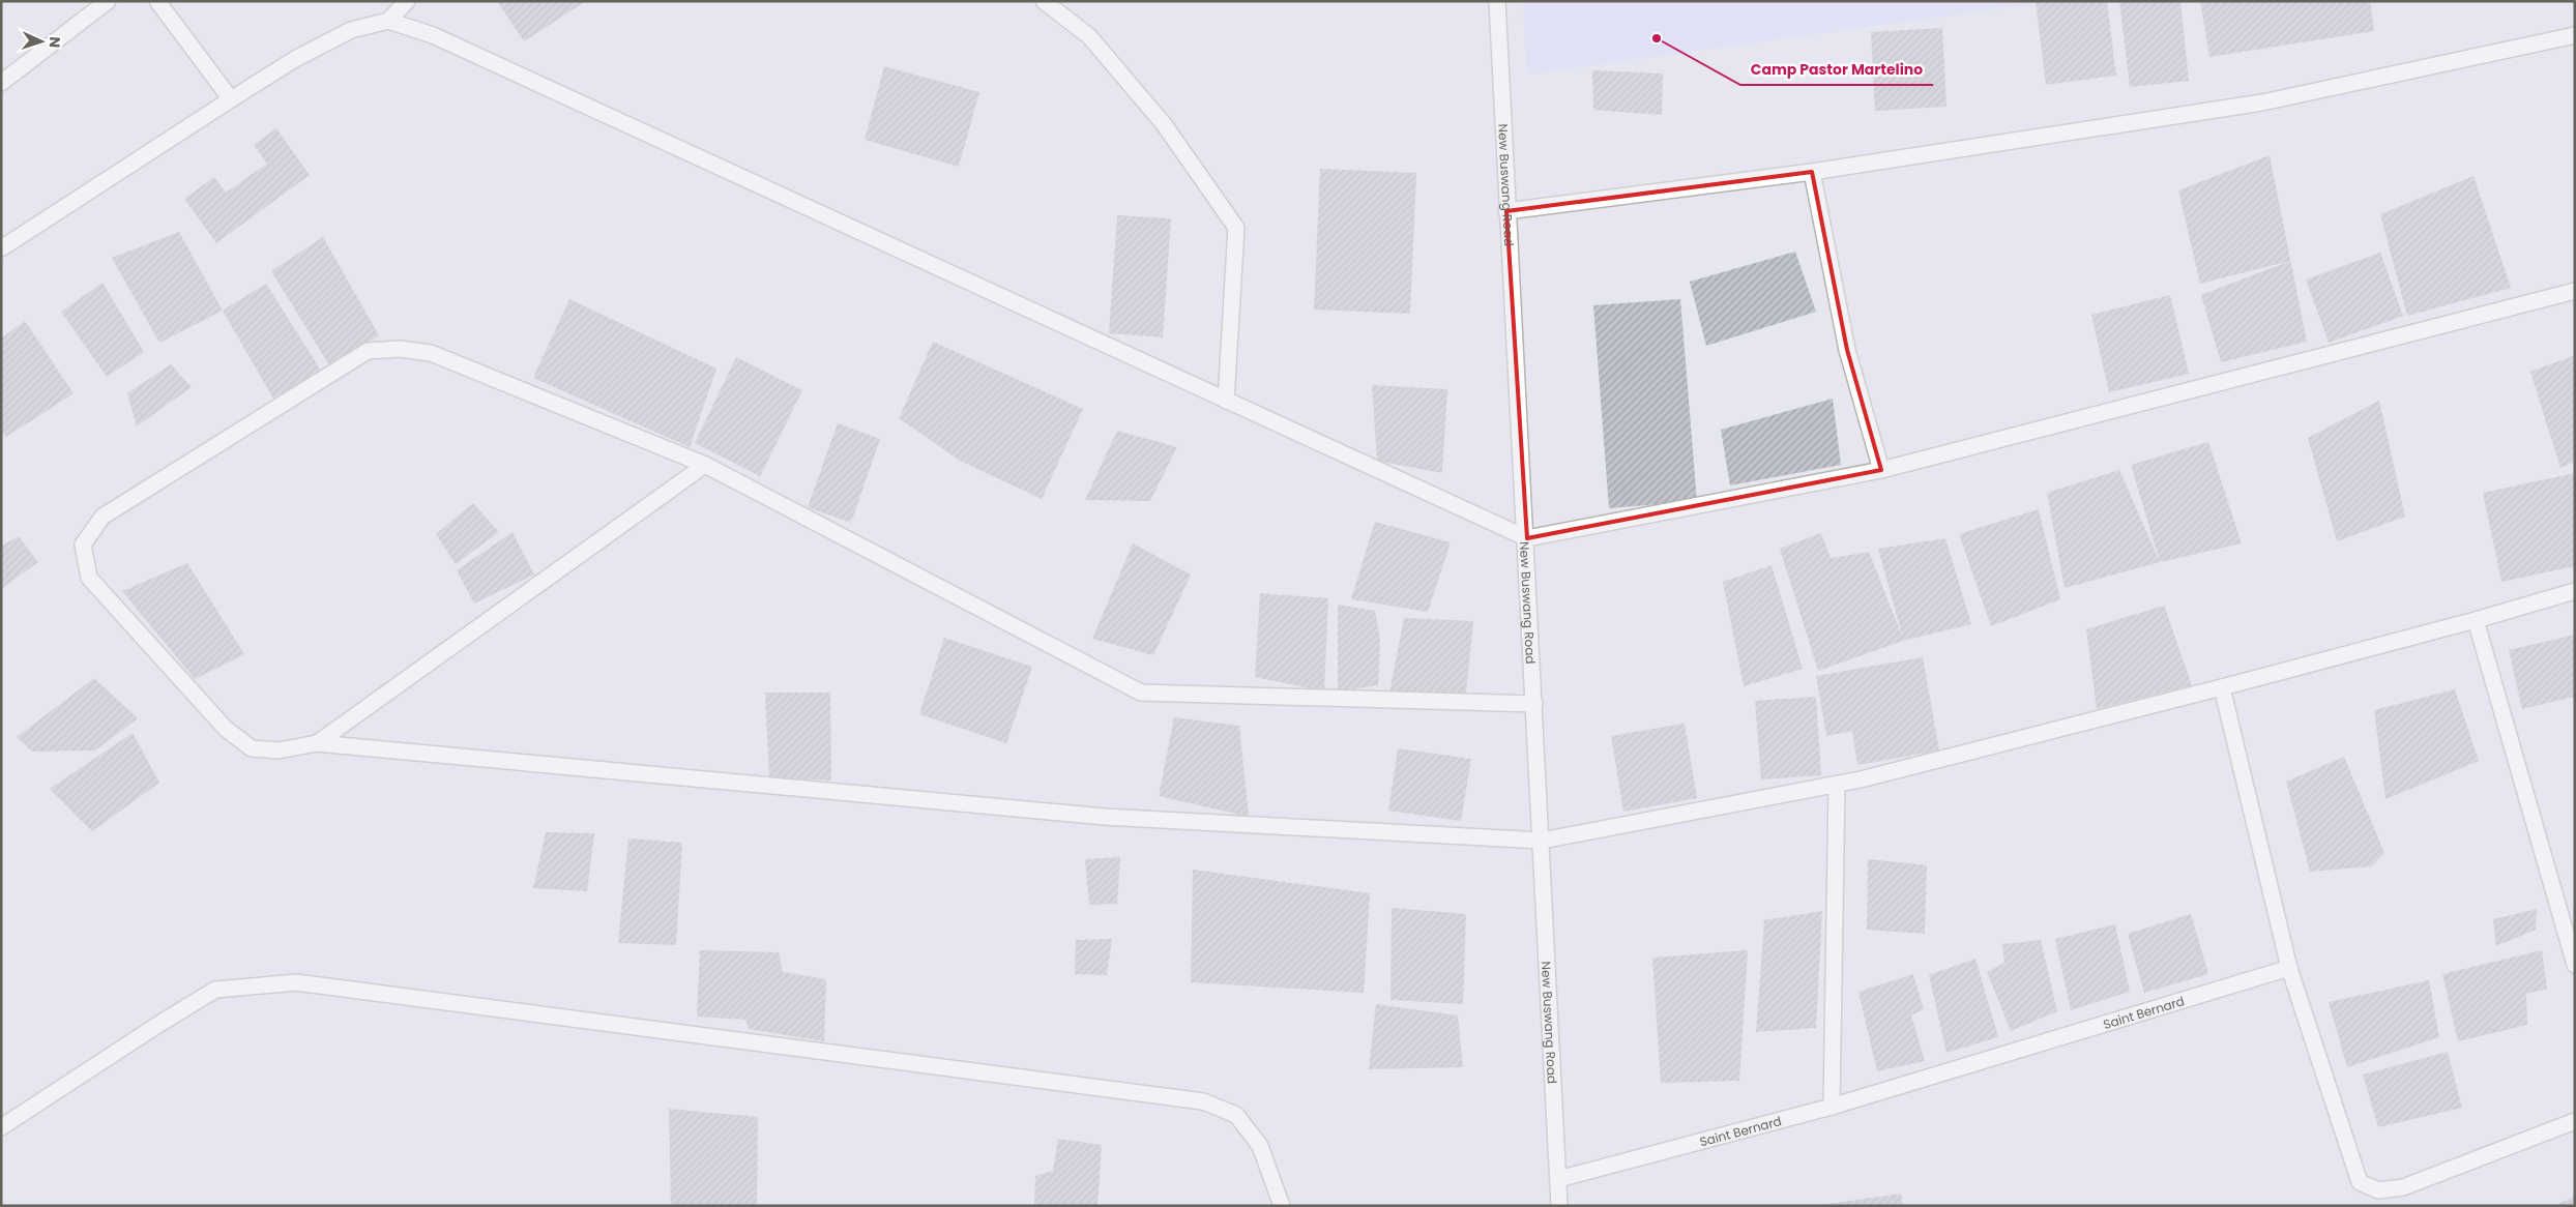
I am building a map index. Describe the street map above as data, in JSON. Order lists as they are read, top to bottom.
{
  "streets": {
    "street": ["New Buswang Road", "Saint Bernard"]
  },
  "crossings": [
    ["New Buswang Road", "Saint Bernard"]
  ],
  "places": ["Camp Pastor Martelino"],
  "north": "right"
}
